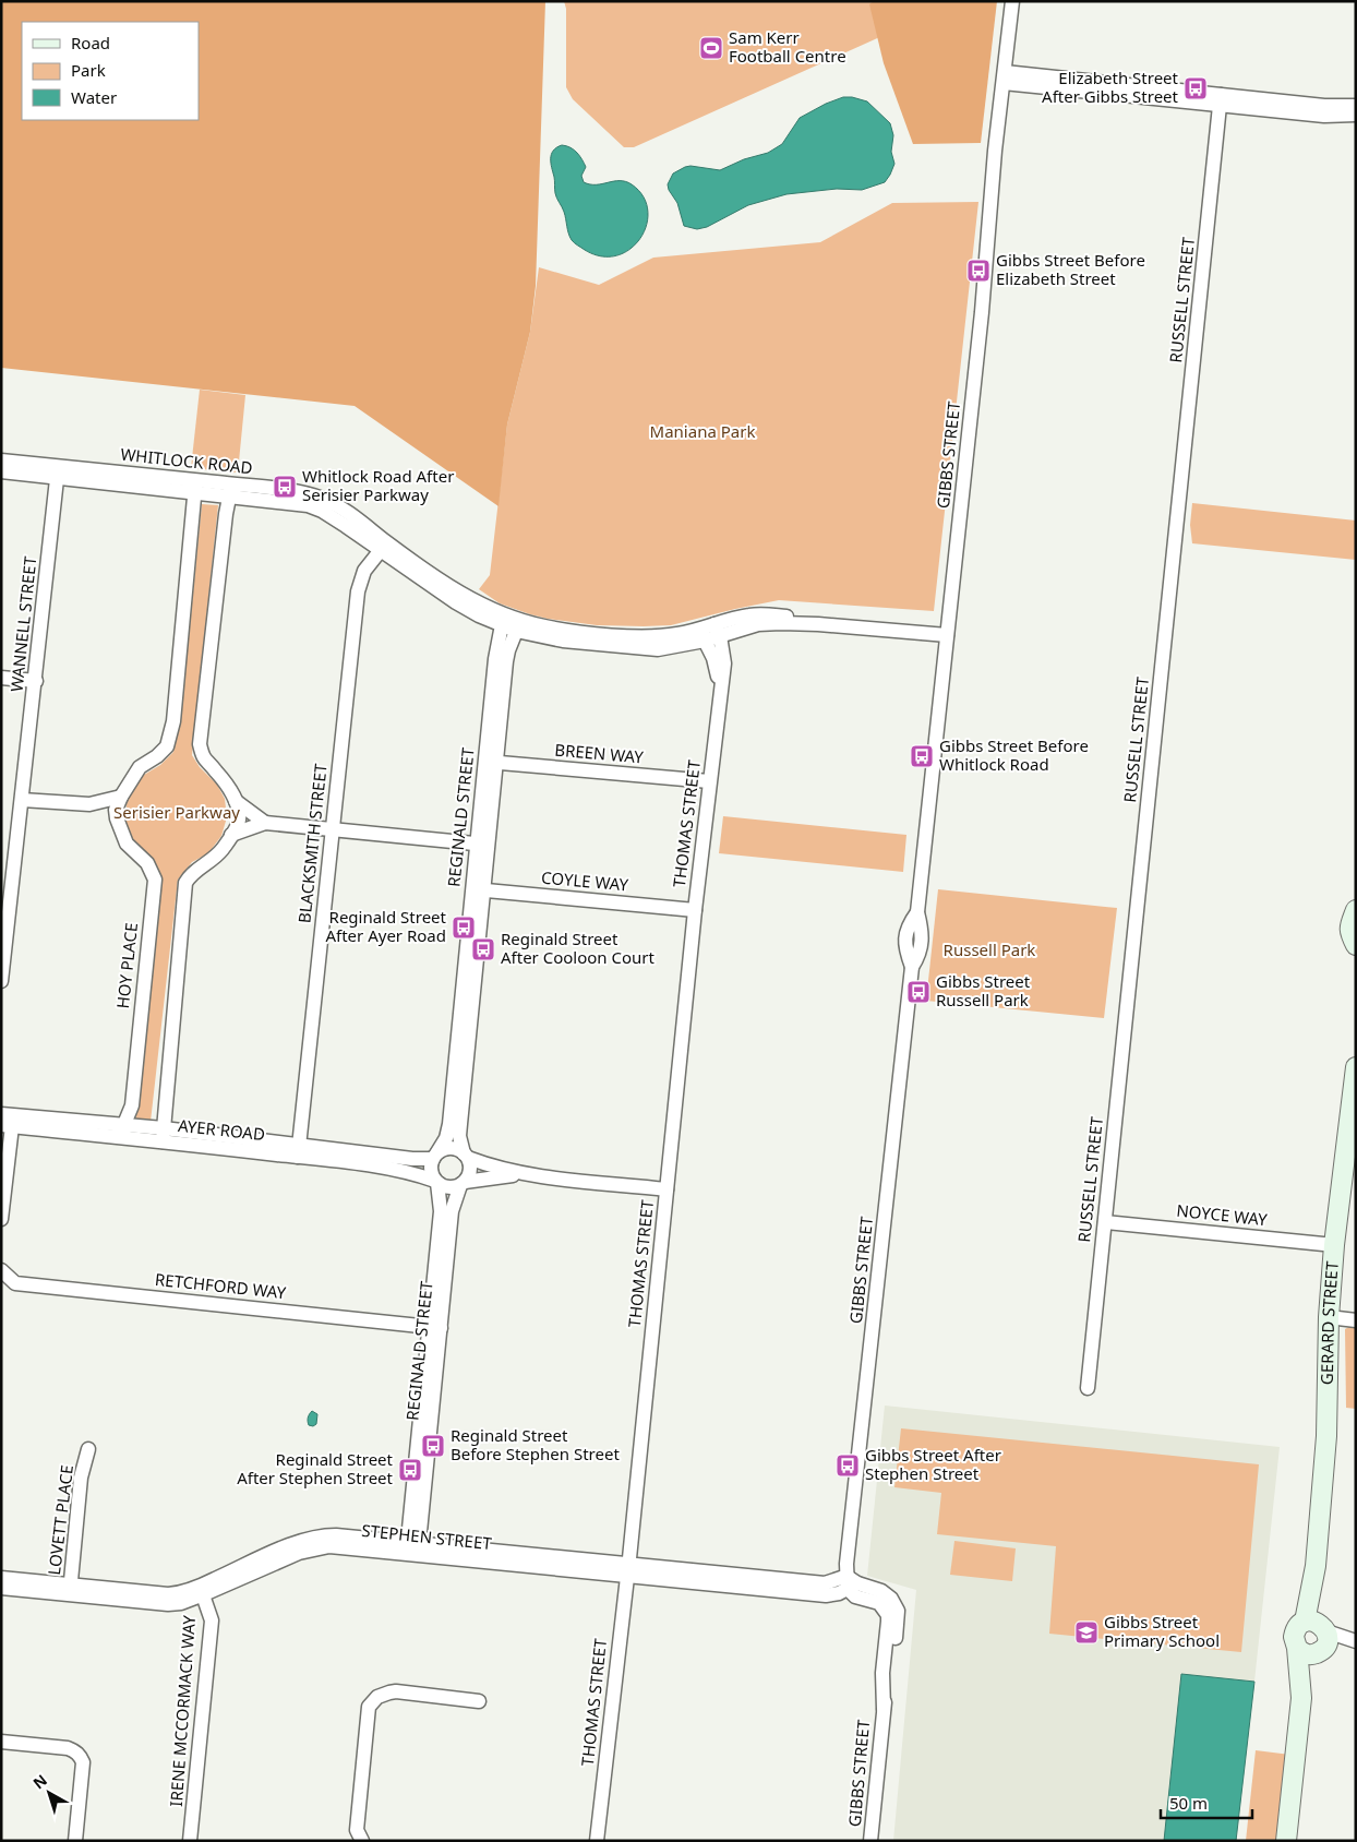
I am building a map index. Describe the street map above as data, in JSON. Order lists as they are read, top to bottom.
{
  "streets": {
    "street": [
      "RUSSELL STREET",
      "GIBBS STREET",
      "WHITLOCK ROAD",
      "WANNELL STREET",
      "BREEN WAY",
      "REGINALD STREET",
      "THOMAS STREET",
      "BLACKSMITH STREET",
      "COYLE WAY",
      "HOY PLACE",
      "AYER ROAD",
      "NOYCE WAY",
      "RETCHFORD WAY",
      "GERARD STREET",
      "LOVETT PLACE",
      "STEPHEN STREET",
      "IRENE MCCORMACK WAY"
    ]
  },
  "crossings": [
    ["RUSSELL STREET", "NOYCE WAY"],
    ["GIBBS STREET", "WHITLOCK ROAD"],
    ["GIBBS STREET", "STEPHEN STREET"],
    ["WHITLOCK ROAD", "WANNELL STREET"],
    ["WHITLOCK ROAD", "REGINALD STREET"],
    ["WHITLOCK ROAD", "THOMAS STREET"],
    ["WHITLOCK ROAD", "BLACKSMITH STREET"],
    ["BREEN WAY", "REGINALD STREET"],
    ["BREEN WAY", "THOMAS STREET"],
    ["REGINALD STREET", "COYLE WAY"],
    ["REGINALD STREET", "AYER ROAD"],
    ["REGINALD STREET", "RETCHFORD WAY"],
    ["REGINALD STREET", "STEPHEN STREET"],
    ["THOMAS STREET", "COYLE WAY"],
    ["THOMAS STREET", "STEPHEN STREET"],
    ["BLACKSMITH STREET", "AYER ROAD"],
    ["HOY PLACE", "AYER ROAD"],
    ["NOYCE WAY", "GERARD STREET"],
    ["LOVETT PLACE", "STEPHEN STREET"],
    ["STEPHEN STREET", "IRENE MCCORMACK WAY"]
  ],
  "parks": ["Maniana Park", "Serisier Parkway", "Russell Park"],
  "places": {
    "sports": ["Sam Kerr Football Centre"],
    "bus stop": [
      "Elizabeth Street After Gibbs Street",
      "Gibbs Street Before Elizabeth Street",
      "Whitlock Road After Serisier Parkway",
      "Gibbs Street Before Whitlock Road",
      "Reginald Street After Ayer Road",
      "Reginald Street After Cooloon Court",
      "Gibbs Street Russell Park",
      "Reginald Street Before Stephen Street",
      "Gibbs Street After Stephen Street",
      "Reginald Street After Stephen Street"
    ],
    "school or university": ["Gibbs Street Primary School"]
  },
  "legend": ["Road", "Park", "Water"],
  "scale_bar": "50 m",
  "north": "top left"
}
